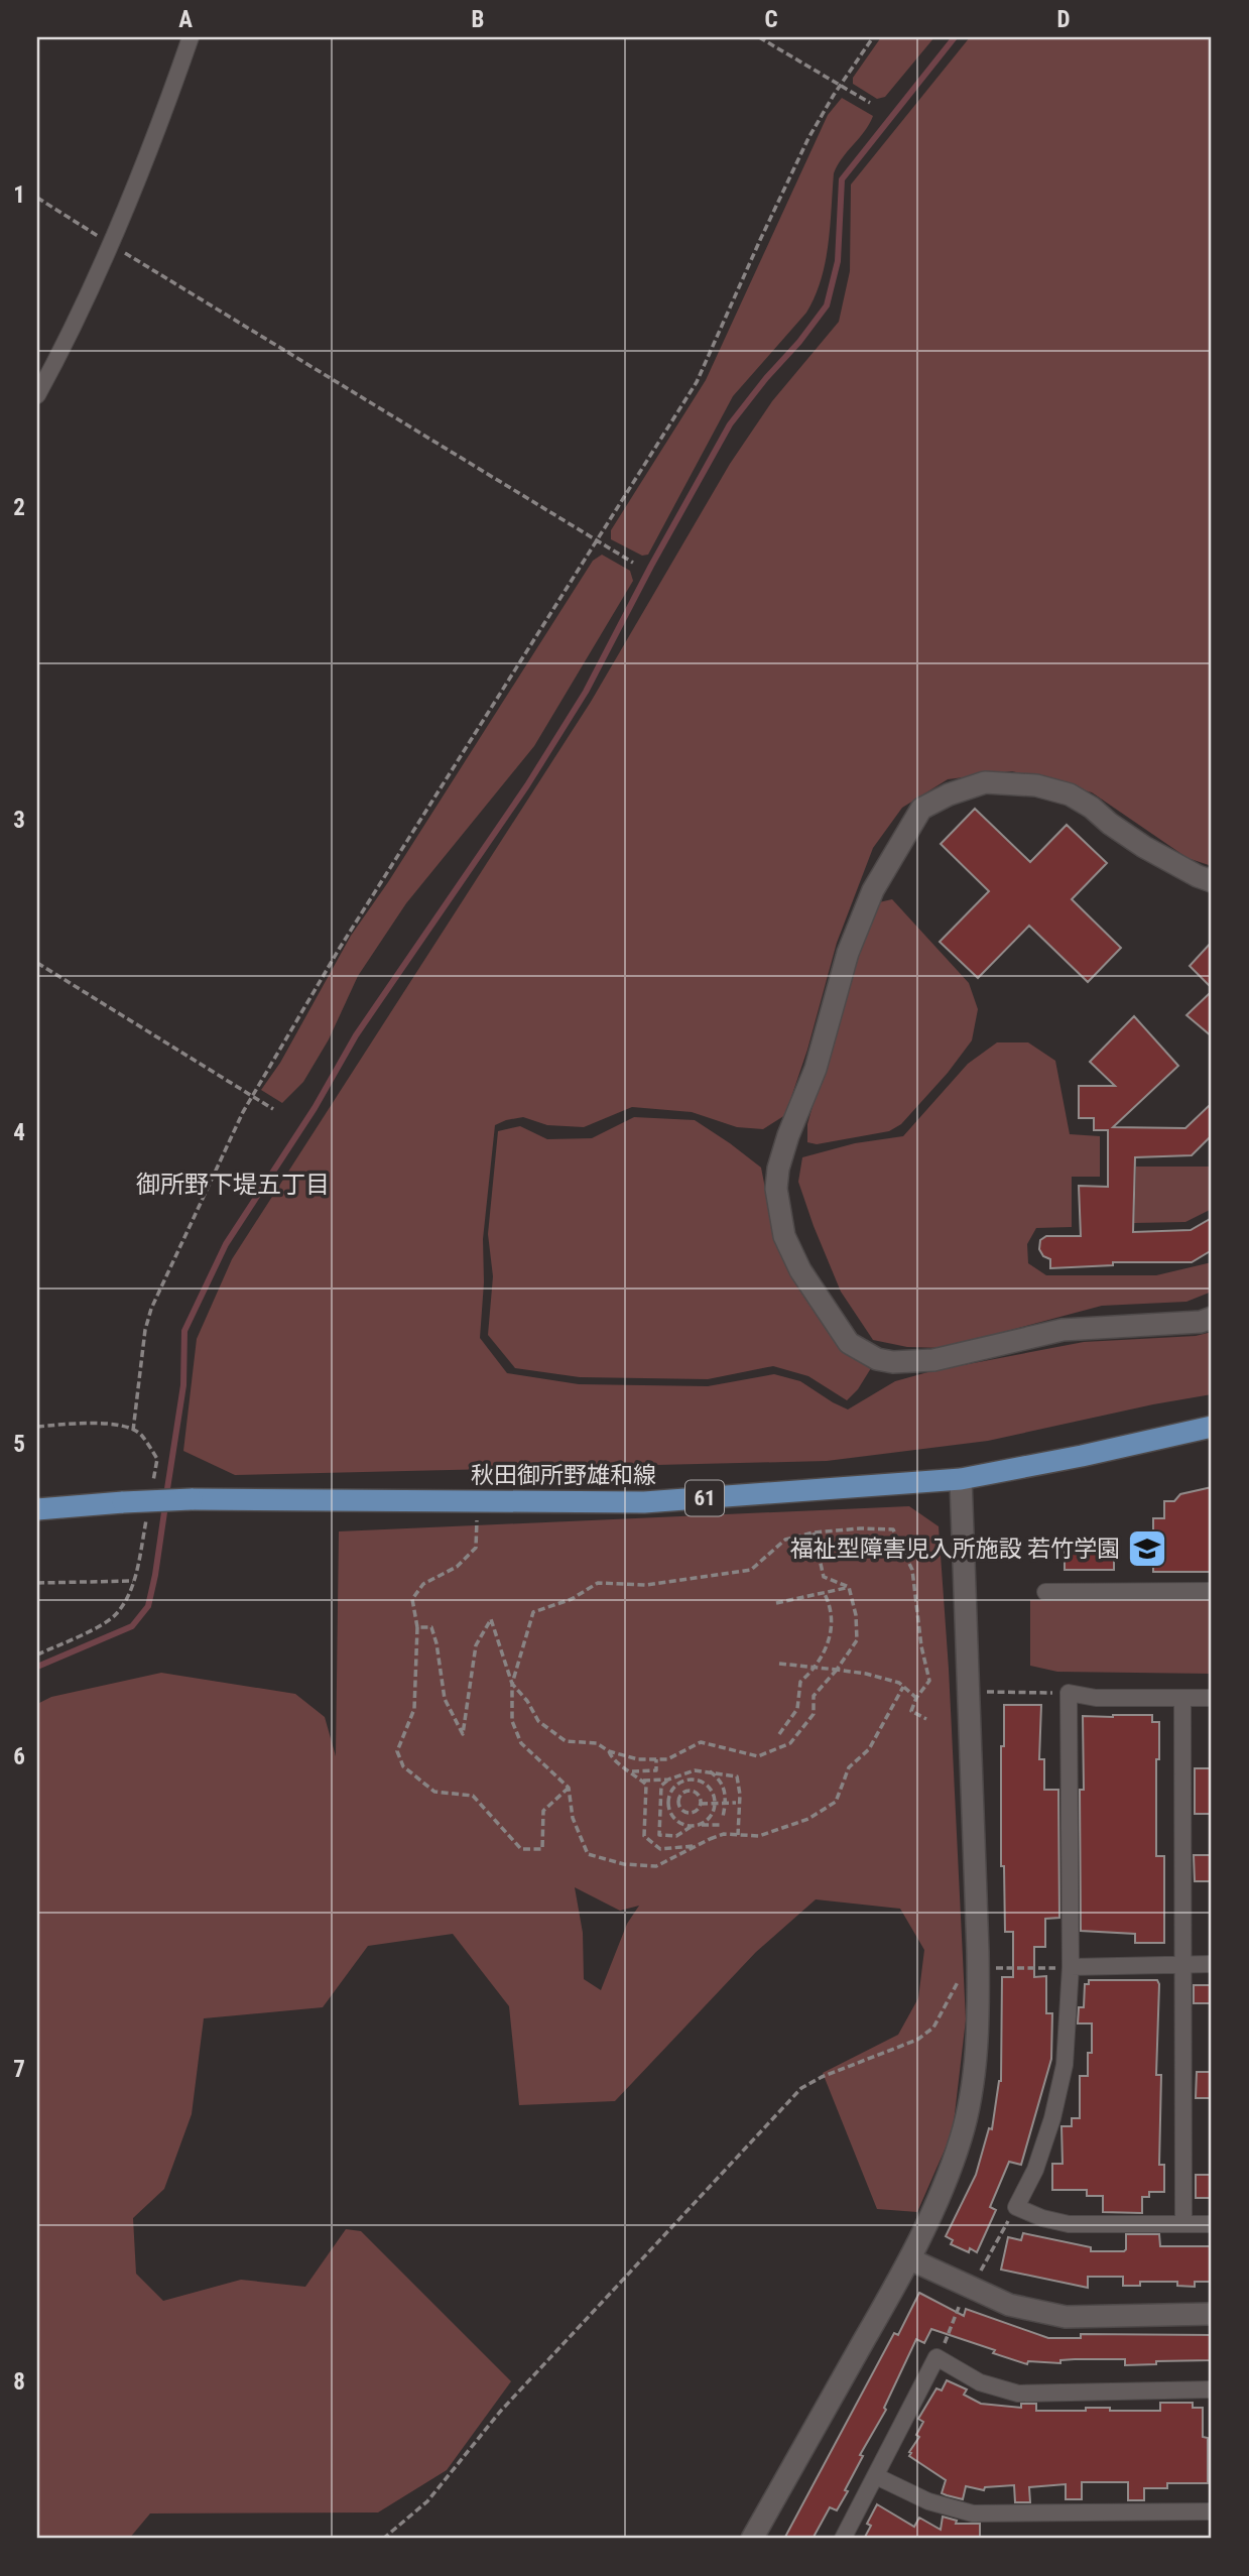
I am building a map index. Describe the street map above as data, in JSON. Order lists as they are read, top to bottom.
{
  "streets": {
    "main road": ["秋田御所野雄和線", "61"]
  },
  "districts": ["御所野下堤五丁目"],
  "places": {
    "school or university": ["福祉型障害児入所施設 若竹学園"]
  },
  "grid": {
    "columns": [
      "A",
      "B",
      "C",
      "D"
    ],
    "rows": [
      "1",
      "2",
      "3",
      "4",
      "5",
      "6",
      "7",
      "8"
    ]
  }
}
